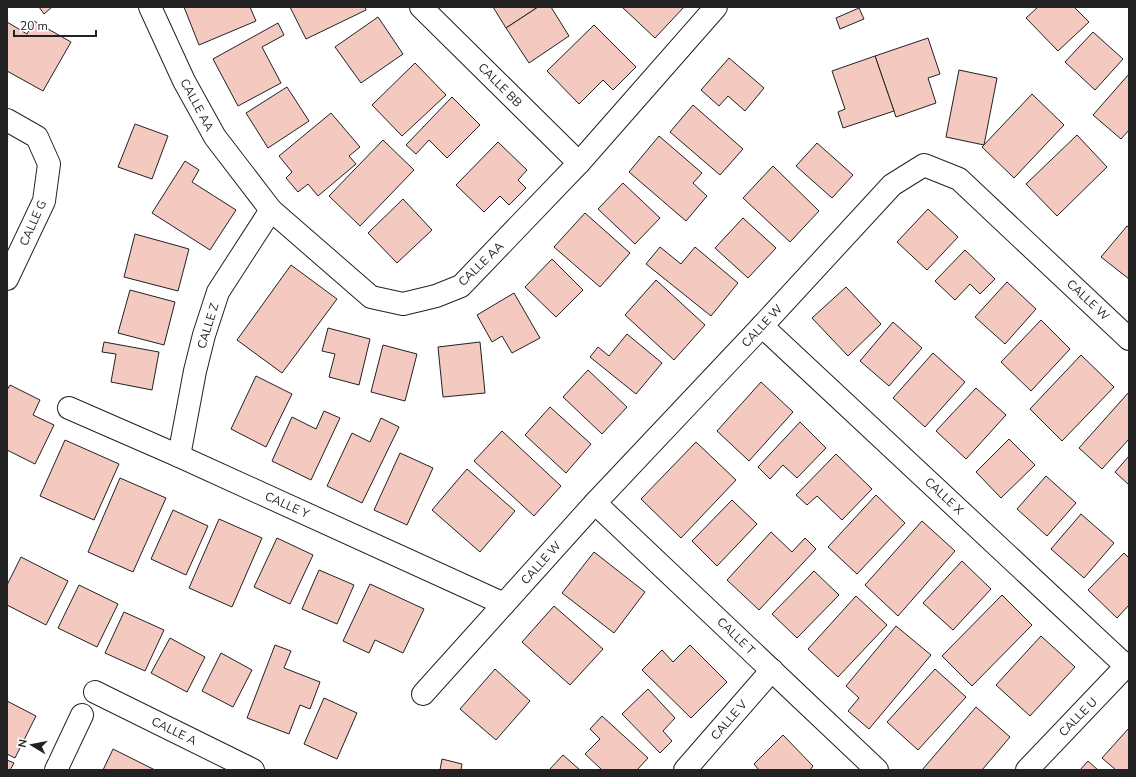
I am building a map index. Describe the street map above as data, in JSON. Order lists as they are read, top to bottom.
{
  "streets": {
    "street": [
      "CALLE BB",
      "CALLE AA",
      "CALLE G",
      "CALLE W",
      "CALLE Z",
      "CALLE X",
      "CALLE Y",
      "CALLE T",
      "CALLE U",
      "CALLE V",
      "CALLE A"
    ]
  },
  "crossings": [
    ["CALLE BB", "CALLE AA"],
    ["CALLE AA", "CALLE Z"],
    ["CALLE W", "CALLE X"],
    ["CALLE W", "CALLE Y"],
    ["CALLE W", "CALLE T"],
    ["CALLE Z", "CALLE Y"],
    ["CALLE X", "CALLE U"],
    ["CALLE T", "CALLE V"]
  ],
  "scale_bar": "20 m",
  "north": "left"
}
